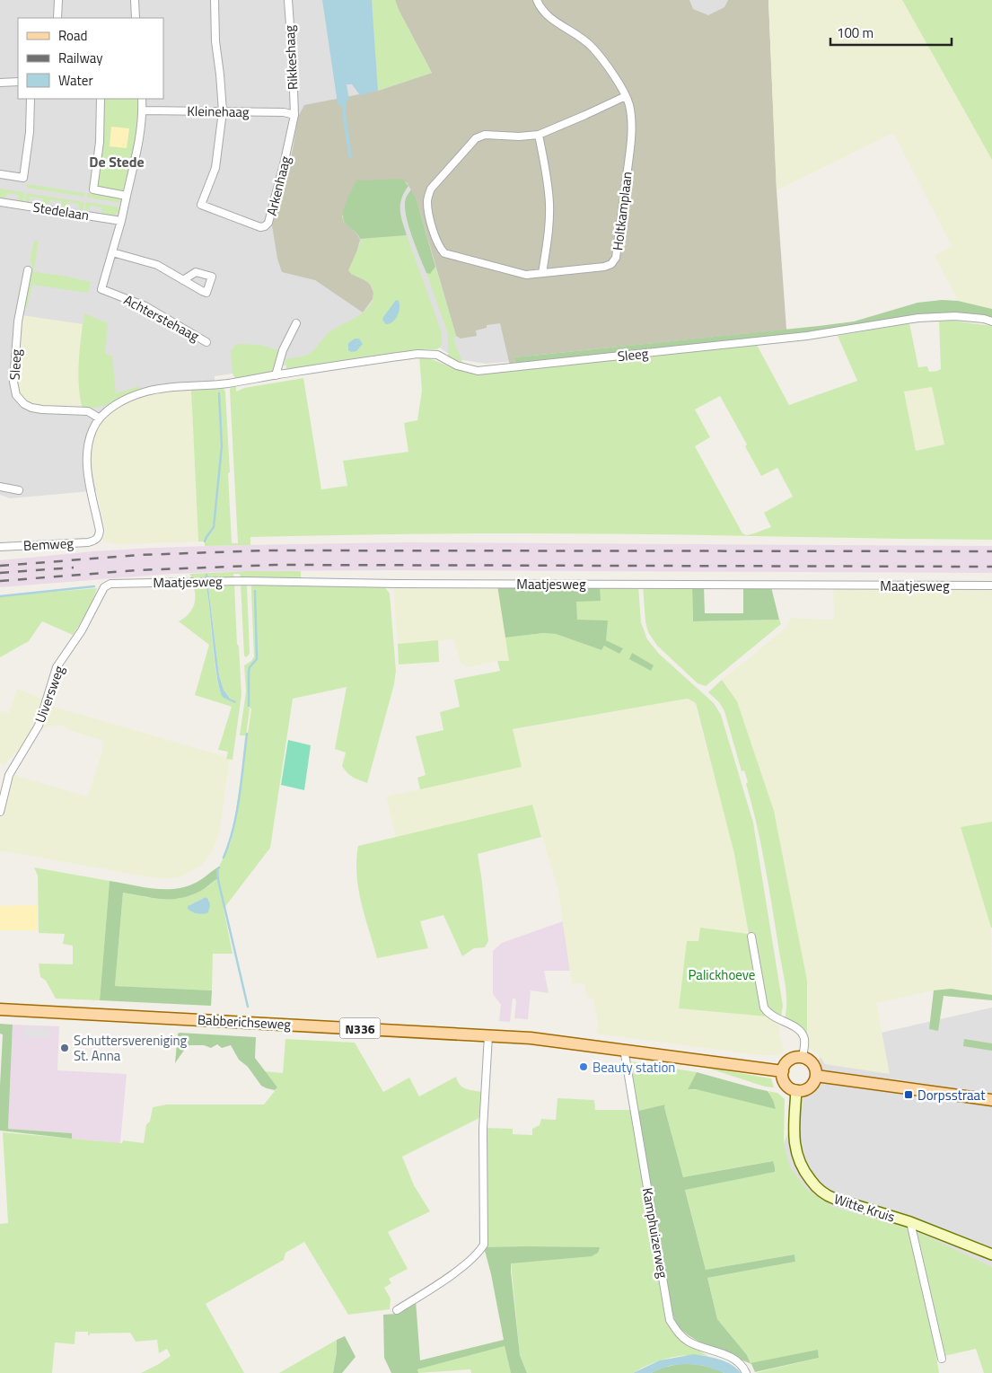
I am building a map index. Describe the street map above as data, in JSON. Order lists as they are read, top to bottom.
{
  "streets": {
    "main road": ["Babberichseweg", "N336", "Witte Kruis"],
    "street": [
      "Rikkeshaag",
      "Kleinehaag",
      "Arkenhaag",
      "Stedelaan",
      "Holtkamplaan",
      "Achterstehaag",
      "Sleeg",
      "Bemweg",
      "Maatjesweg",
      "Uiversweg",
      "Kamphuizerweg"
    ]
  },
  "crossings": [
    ["Rikkeshaag", "Kleinehaag"],
    ["Rikkeshaag", "Arkenhaag"],
    ["Kleinehaag", "Arkenhaag"],
    ["Stedelaan", "Achterstehaag"],
    ["Sleeg", "Bemweg"],
    ["Maatjesweg", "Uiversweg"],
    ["Babberichseweg", "Witte Kruis"],
    ["Babberichseweg", "Kamphuizerweg"]
  ],
  "districts": ["De Stede"],
  "parks": ["Palickhoeve"],
  "places": {
    "other": ["Schuttersvereniging St. Anna", "Beauty station"],
    "transit": ["Dorpsstraat"]
  },
  "legend": ["Road", "Railway", "Water"],
  "scale_bar": "100 m"
}
